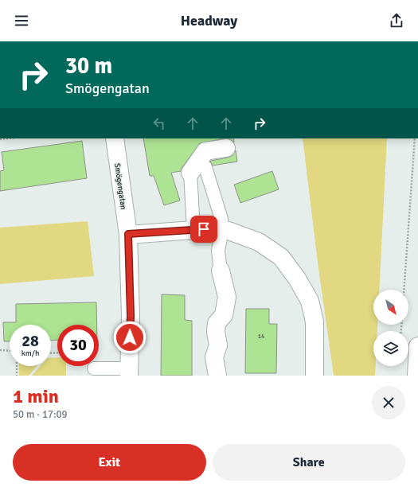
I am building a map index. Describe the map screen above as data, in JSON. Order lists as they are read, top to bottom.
{
  "streets": {
    "street": ["Smögengatan"]
  },
  "house_numbers": ["14"],
  "north": "bottom right",
  "page": {
    "header": "Headway",
    "turn": ["30 m", "Smögengatan"],
    "speed": "28 km/h",
    "limit": "30",
    "heading": ["1 min", "50 m · 17:09"],
    "buttons": ["Exit", "Share"]
  }
}
